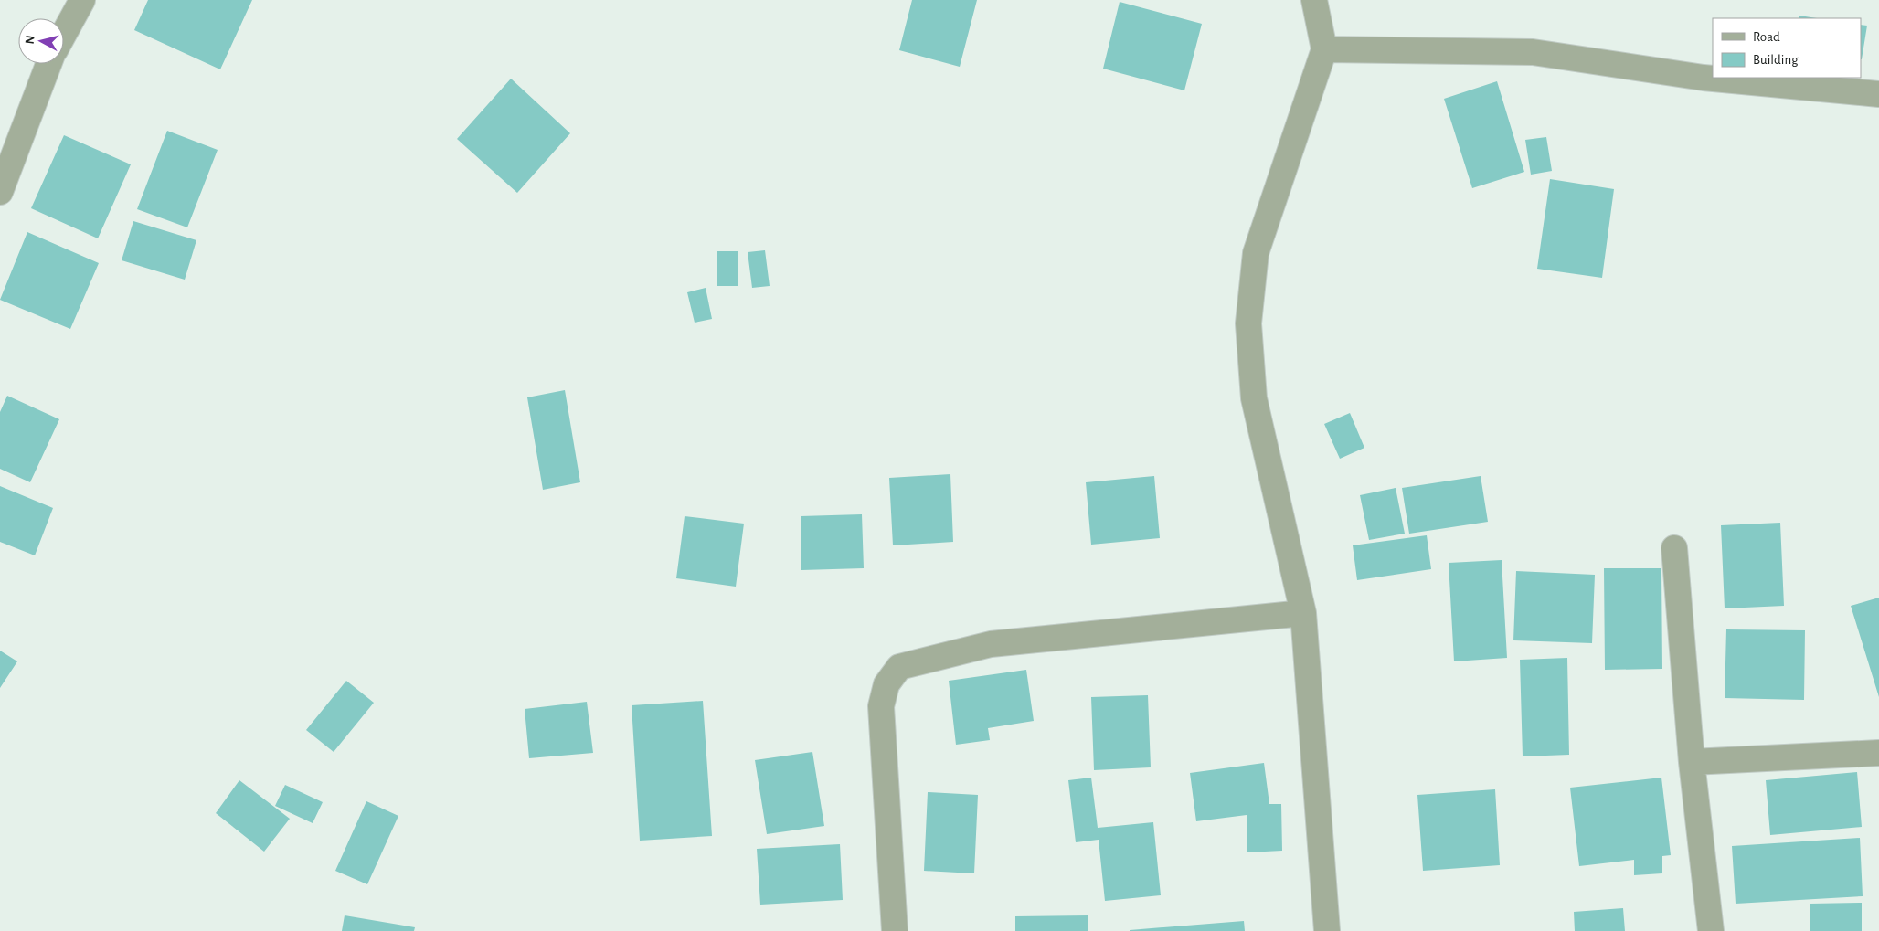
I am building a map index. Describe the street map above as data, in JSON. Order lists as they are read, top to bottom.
{
  "legend": ["Road", "Building"],
  "north": "left"
}
